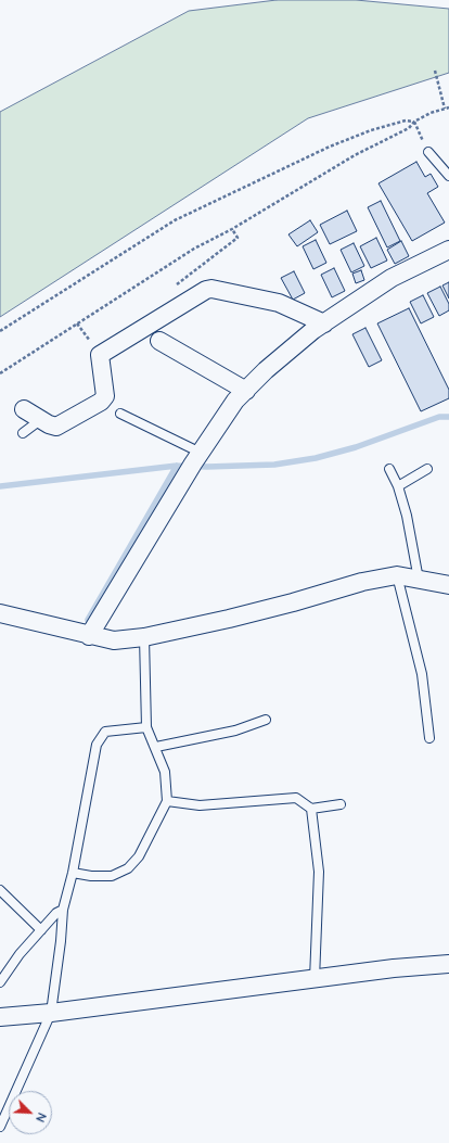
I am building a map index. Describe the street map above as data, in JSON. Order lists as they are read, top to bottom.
{
  "north": "bottom right"
}
